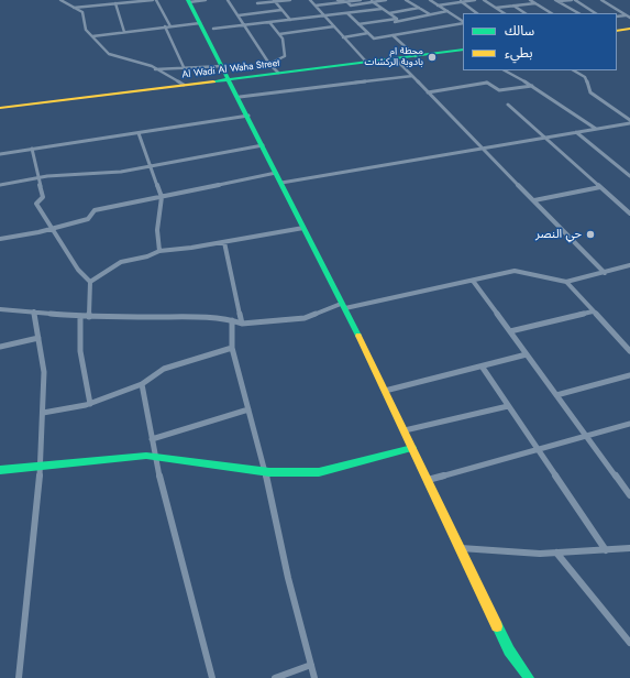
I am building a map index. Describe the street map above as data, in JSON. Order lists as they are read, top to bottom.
{
  "streets": {
    "street": ["Al Wadi Al Waha Street"]
  },
  "places": ["محطة ام بادوبة الركشات", "حي النصر"],
  "legend": ["سالك", "بطيء"]
}
